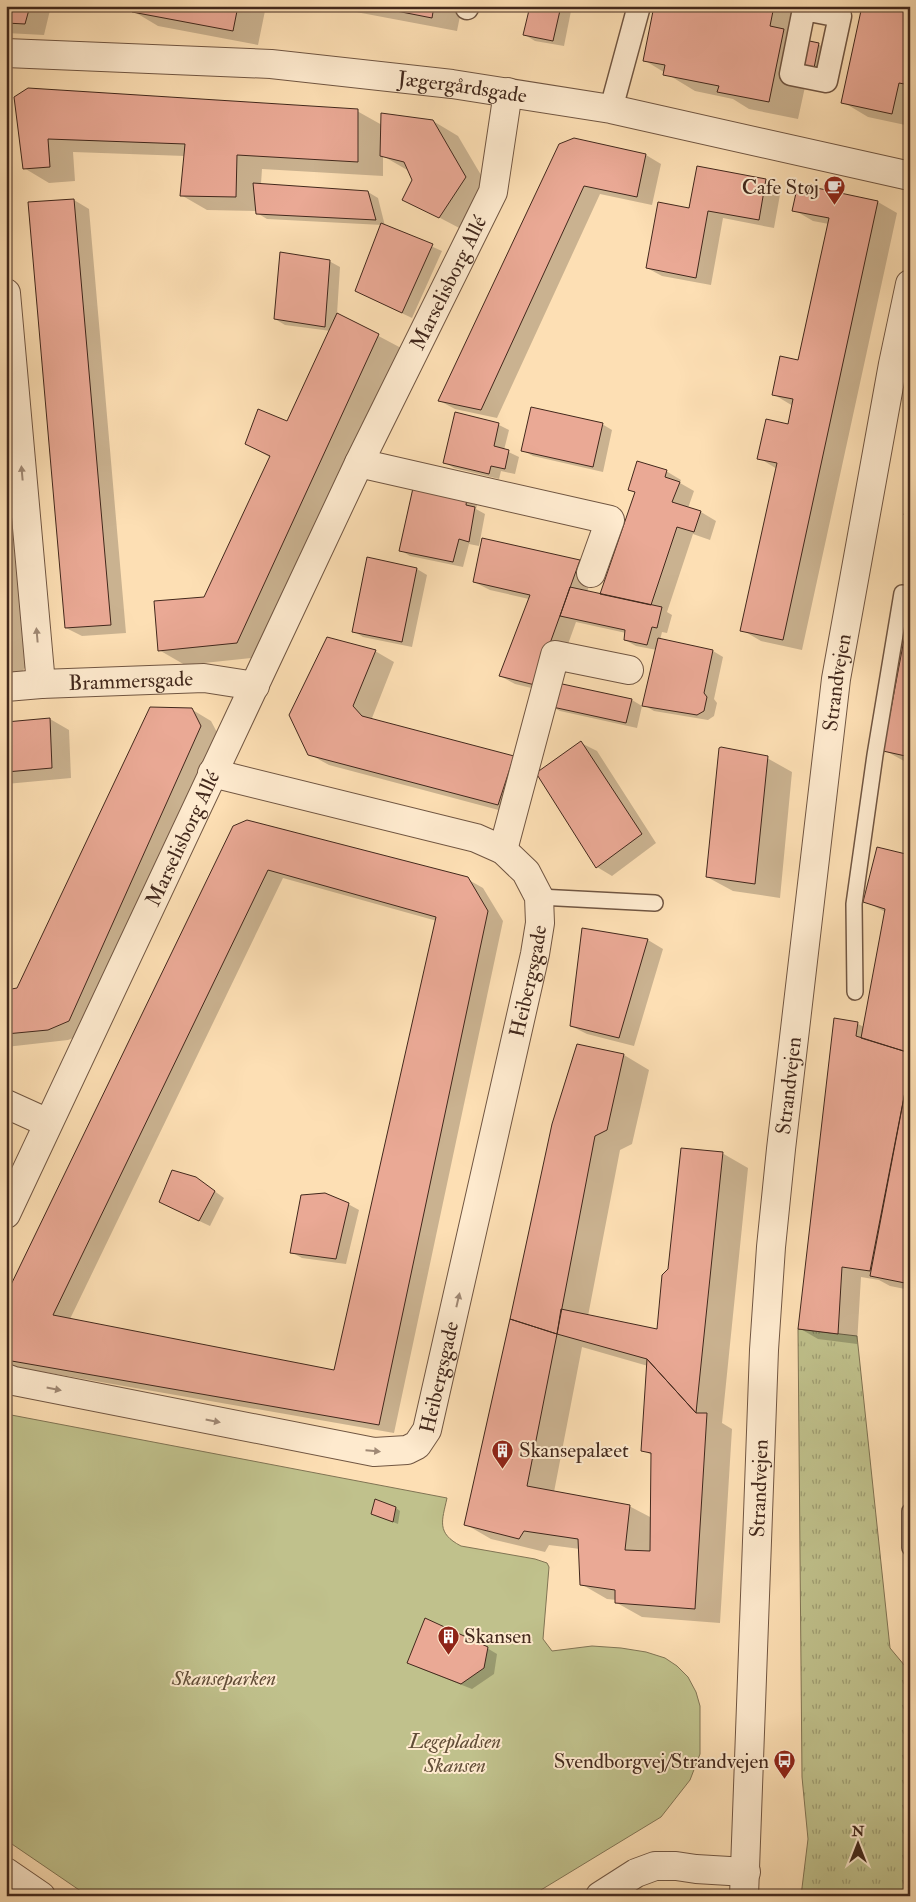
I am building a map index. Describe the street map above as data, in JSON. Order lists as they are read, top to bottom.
{
  "streets": {
    "street": [
      "Jægergårdsgade",
      "Marselisborg Allé",
      "Brammersgade",
      "Strandvejen",
      "Heibergsgade"
    ]
  },
  "crossings": [
    ["Jægergårdsgade", "Marselisborg Allé"],
    ["Marselisborg Allé", "Brammersgade"],
    ["Marselisborg Allé", "Heibergsgade"]
  ],
  "parks": ["Skanseparken", "Legepladsen Skansen"],
  "places": {
    "cafe": ["Cafe Støj"],
    "building": ["Skansepalæet", "Skansen"],
    "bus stop": ["Svendborgvej/Strandvejen"]
  },
  "north": "top"
}
